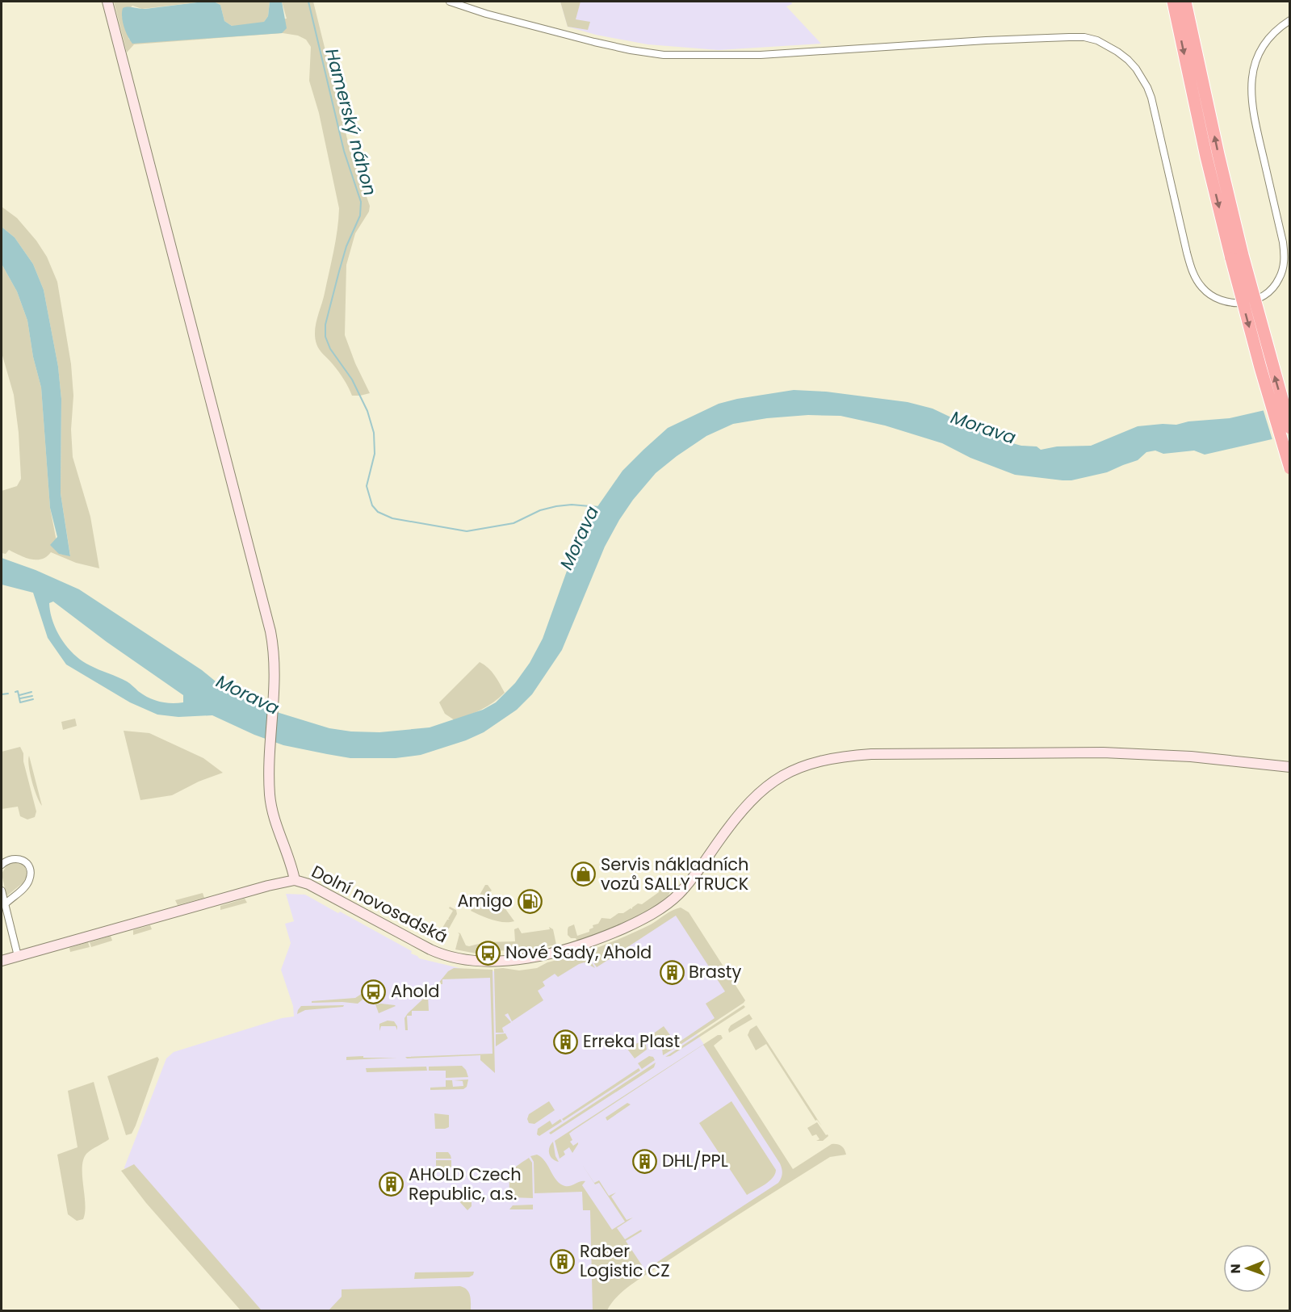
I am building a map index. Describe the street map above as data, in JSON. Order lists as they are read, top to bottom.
{
  "streets": {
    "main road": ["Dolní novosadská"]
  },
  "water": ["Hamerský náhon", "Morava"],
  "places": {
    "shop": ["Servis nákladních vozů SALLY TRUCK"],
    "fuel station": ["Amigo"],
    "bus stop": ["Nové Sady, Ahold", "Ahold"],
    "building": [
      "Brasty",
      "Erreka Plast",
      "DHL/PPL",
      "AHOLD Czech Republic, a.s.",
      "Raber Logistic CZ"
    ]
  },
  "north": "left"
}
